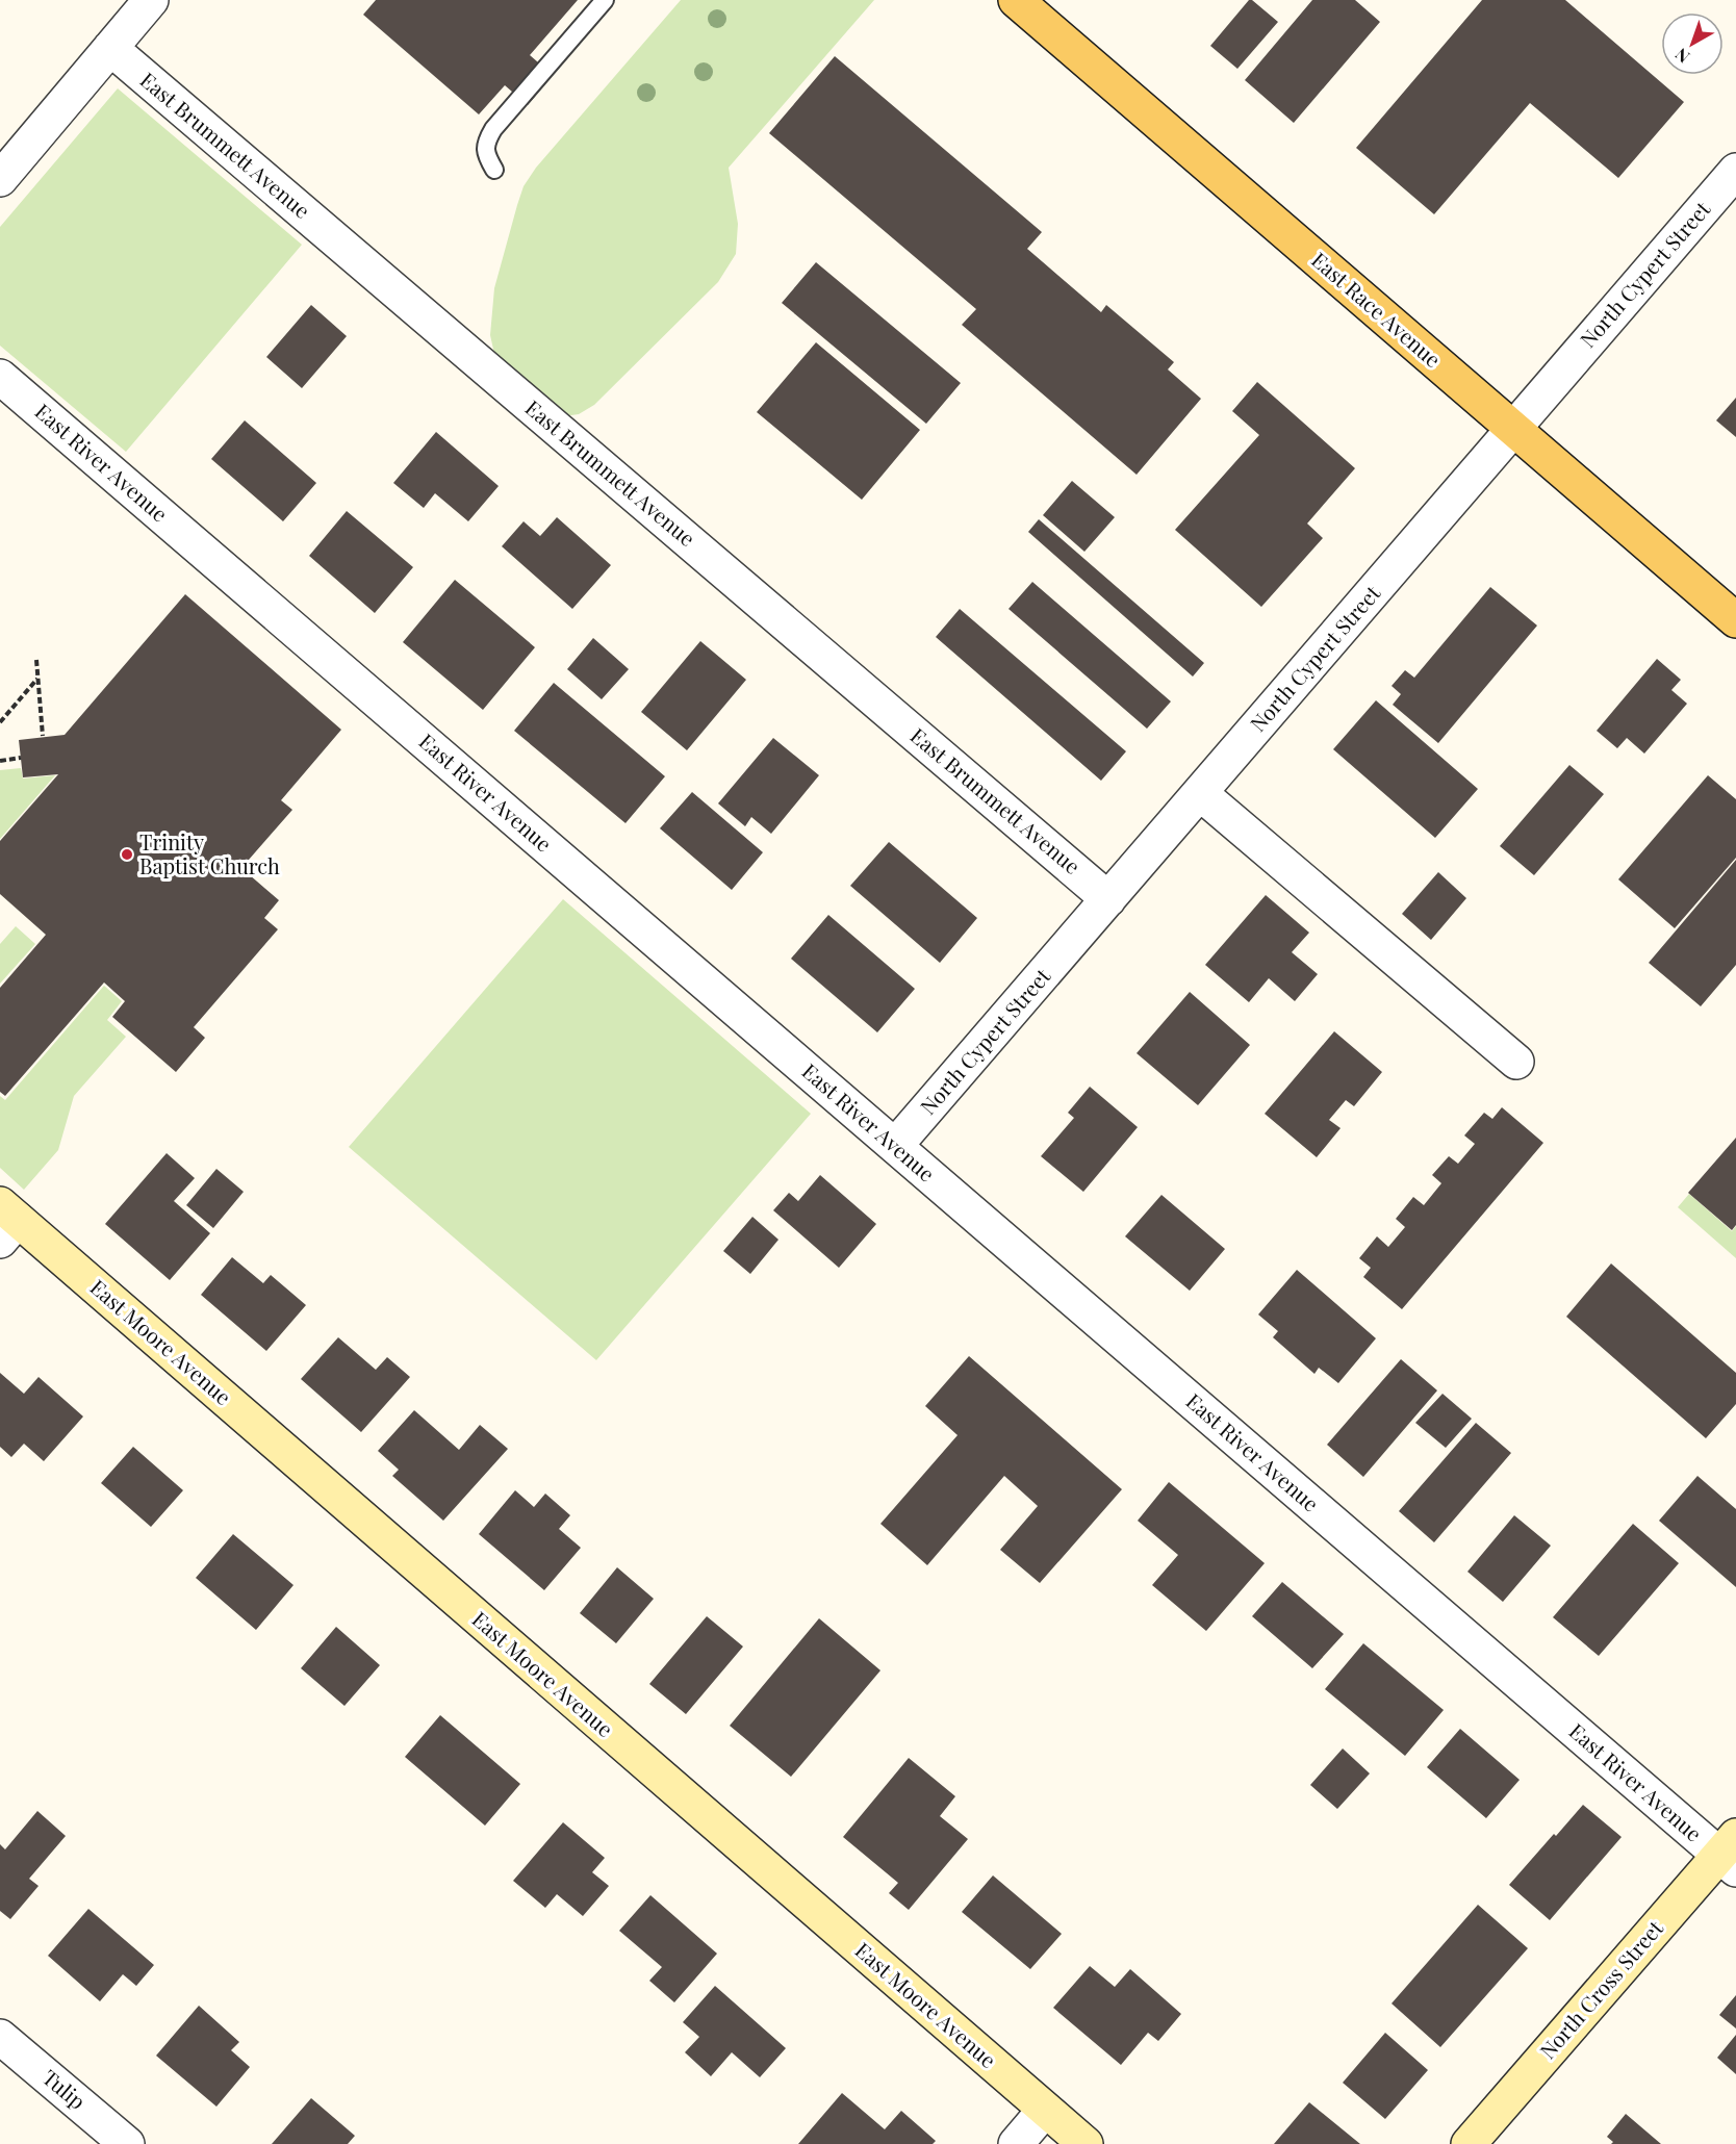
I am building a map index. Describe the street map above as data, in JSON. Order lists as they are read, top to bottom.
{
  "streets": {
    "main road": ["East Race Avenue"],
    "street": [
      "East Brummett Avenue",
      "North Cypert Street",
      "East River Avenue",
      "East Moore Avenue",
      "North Cross Street",
      "Tulip"
    ]
  },
  "crossings": [
    ["East Brummett Avenue", "North Cypert Street"],
    ["North Cypert Street", "East Race Avenue"],
    ["North Cypert Street", "East River Avenue"],
    ["East River Avenue", "North Cross Street"]
  ],
  "places": ["Trinity Baptist Church"],
  "north": "bottom left"
}
